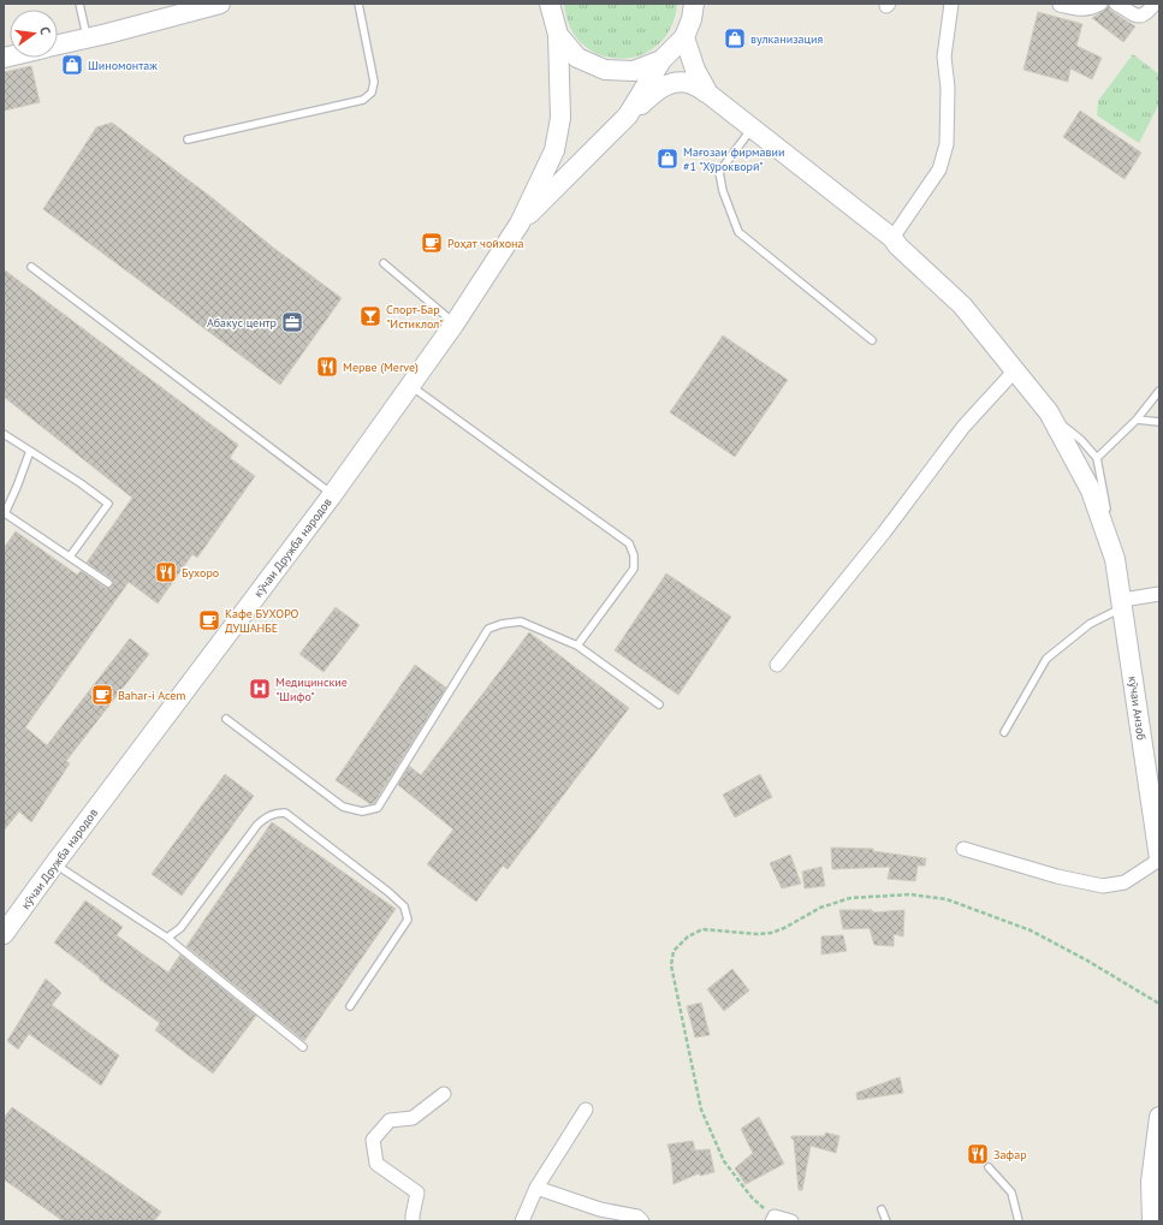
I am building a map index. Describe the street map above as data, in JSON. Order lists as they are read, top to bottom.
{
  "streets": {
    "main road": ["кӯчаи Дружба народов", "кӯчаи Анзоб"]
  },
  "places": {
    "shop": ["вулканизация", "Шиномонтаж", "Мағозаи фирмавии #1 \"Хӯрокворӣ\""],
    "cafe": ["Роҳат чойхона", "Кафе БУХОРО ДУШАНБЕ", "Bahar-i Acem"],
    "bar": ["Спорт-Бар \"Истиклол\""],
    "office": ["Абакус центр"],
    "restaurant": ["Мерве (Merve)", "Бухоро", "Зафар"],
    "hospital": ["Медицинские \"Шифо\""]
  },
  "north": "right"
}
